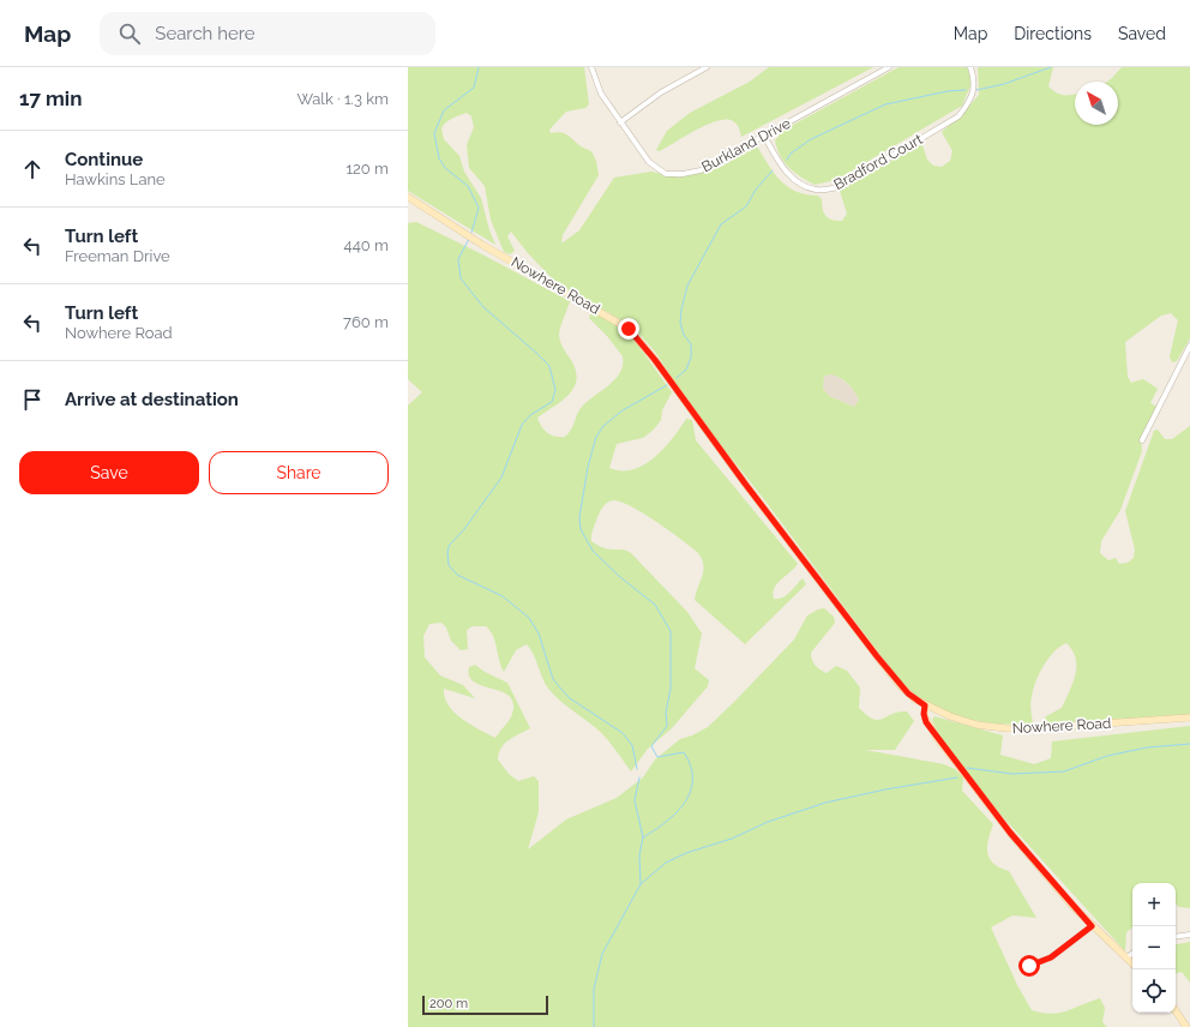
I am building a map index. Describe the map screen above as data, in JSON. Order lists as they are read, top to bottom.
{
  "streets": {
    "street": ["Burkland Drive", "Bradford Court", "Nowhere Road"]
  },
  "crossings": [
    ["Burkland Drive", "Bradford Court"]
  ],
  "scale_bar": "200 m",
  "north": "top left",
  "page": {
    "header": "Map",
    "search": "Search here",
    "nav": ["Map", "Directions", "Saved"],
    "heading": ["17 min", "Walk · 1.3 km"],
    "list": [
      ["Continue", "Hawkins Lane", "120 m"],
      ["Turn left", "Freeman Drive", "440 m"],
      ["Turn left", "Nowhere Road", "760 m"],
      "Arrive at destination"
    ],
    "buttons": ["Save", "Share"],
    "map_buttons": ["+", "−"],
    "scale": "200 m"
  }
}
